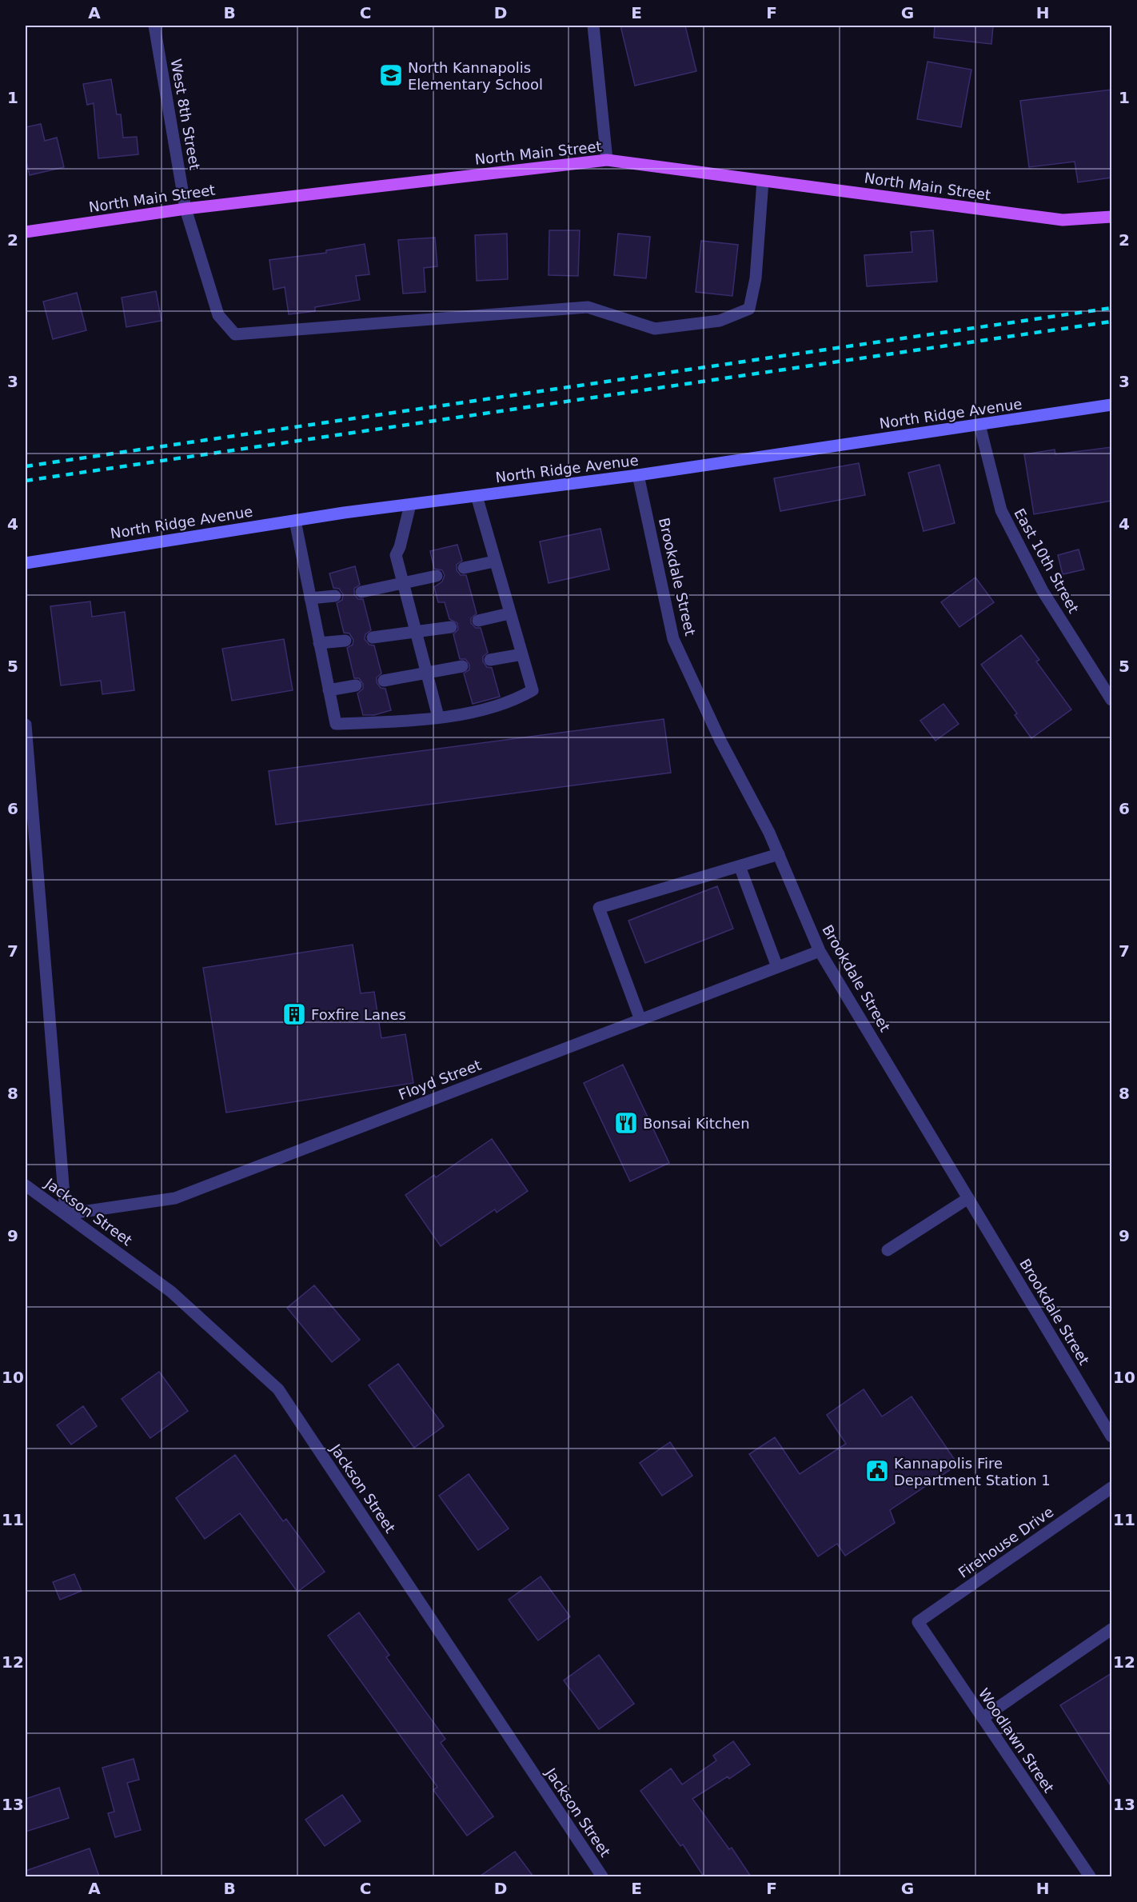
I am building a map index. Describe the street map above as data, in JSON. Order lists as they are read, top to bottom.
{
  "streets": {
    "main road": ["North Main Street"],
    "street": [
      "West 8th Street",
      "North Ridge Avenue",
      "East 10th Street",
      "Brookdale Street",
      "Floyd Street",
      "Jackson Street",
      "Firehouse Drive",
      "Woodlawn Street"
    ]
  },
  "crossings": [
    ["West 8th Street", "North Main Street"],
    ["North Ridge Avenue", "East 10th Street"],
    ["North Ridge Avenue", "Brookdale Street"],
    ["Brookdale Street", "Floyd Street"],
    ["Floyd Street", "Jackson Street"],
    ["Firehouse Drive", "Woodlawn Street"]
  ],
  "places": {
    "school or university": ["North Kannapolis Elementary School"],
    "building": ["Foxfire Lanes"],
    "restaurant": ["Bonsai Kitchen"],
    "public building": ["Kannapolis Fire Department Station 1"]
  },
  "grid": {
    "columns": [
      "A",
      "B",
      "C",
      "D",
      "E",
      "F",
      "G",
      "H"
    ],
    "rows": [
      "1",
      "2",
      "3",
      "4",
      "5",
      "6",
      "7",
      "8",
      "9",
      "10",
      "11",
      "12",
      "13"
    ]
  }
}
